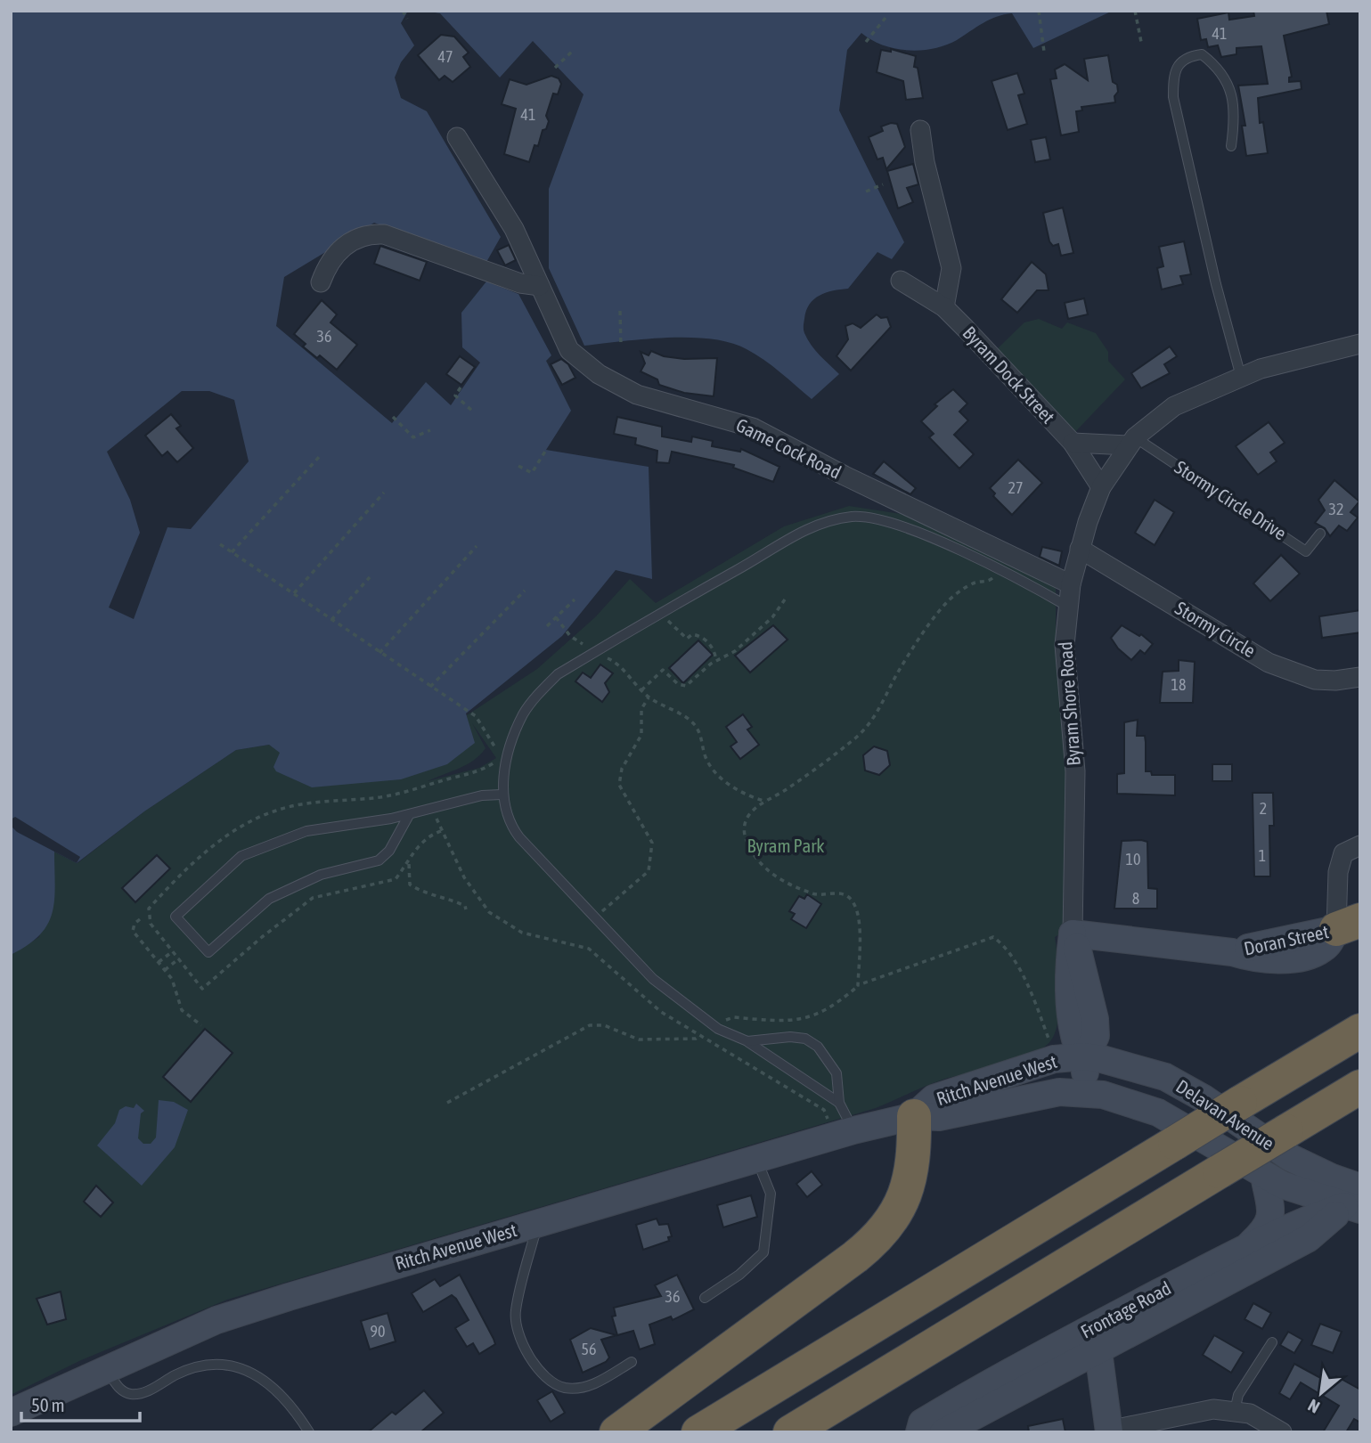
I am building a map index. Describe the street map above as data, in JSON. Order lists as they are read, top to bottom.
{
  "streets": {
    "main road": [
      "Byram Shore Road",
      "Doran Street",
      "Ritch Avenue West",
      "Delavan Avenue",
      "Frontage Road"
    ],
    "street": ["Byram Dock Street", "Game Cock Road", "Stormy Circle"],
    "lane": ["Stormy Circle Drive"]
  },
  "crossings": [
    ["Byram Dock Street", "Byram Shore Road"],
    ["Game Cock Road", "Byram Shore Road"],
    ["Stormy Circle Drive", "Byram Shore Road"],
    ["Stormy Circle", "Byram Shore Road"],
    ["Byram Shore Road", "Doran Street"],
    ["Byram Shore Road", "Ritch Avenue West"],
    ["Byram Shore Road", "Delavan Avenue"],
    ["Ritch Avenue West", "Delavan Avenue"],
    ["Delavan Avenue", "Frontage Road"]
  ],
  "parks": ["Byram Park"],
  "house_numbers": [
    "41",
    "47",
    "41",
    "36",
    "27",
    "32",
    "18",
    "2",
    "1",
    "10",
    "8",
    "36",
    "90",
    "56"
  ],
  "scale_bar": "50 m",
  "north": "bottom left"
}
